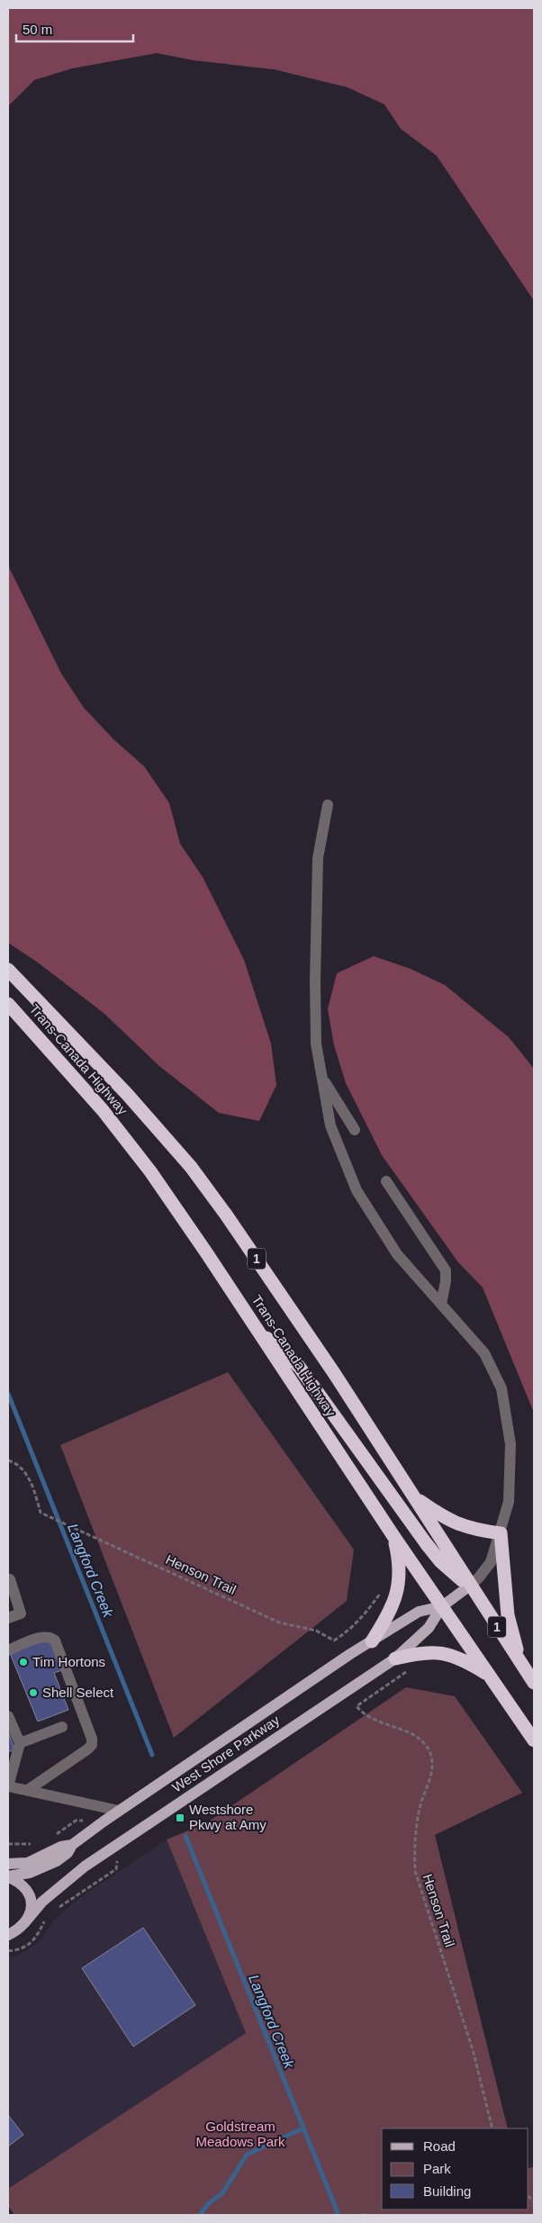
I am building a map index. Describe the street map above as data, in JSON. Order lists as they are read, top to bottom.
{
  "streets": {
    "highway": ["Trans-Canada Highway", "1"],
    "main road": ["West Shore Parkway"],
    "path": ["Henson Trail"]
  },
  "crossings": [
    ["Trans-Canada Highway", "West Shore Parkway"]
  ],
  "water": ["Langford Creek"],
  "parks": ["Goldstream Meadows Park"],
  "places": {
    "other": ["Tim Hortons", "Shell Select"],
    "transit": ["Westshore Pkwy at Amy"]
  },
  "legend": ["Road", "Park", "Building"],
  "scale_bar": "50 m"
}
